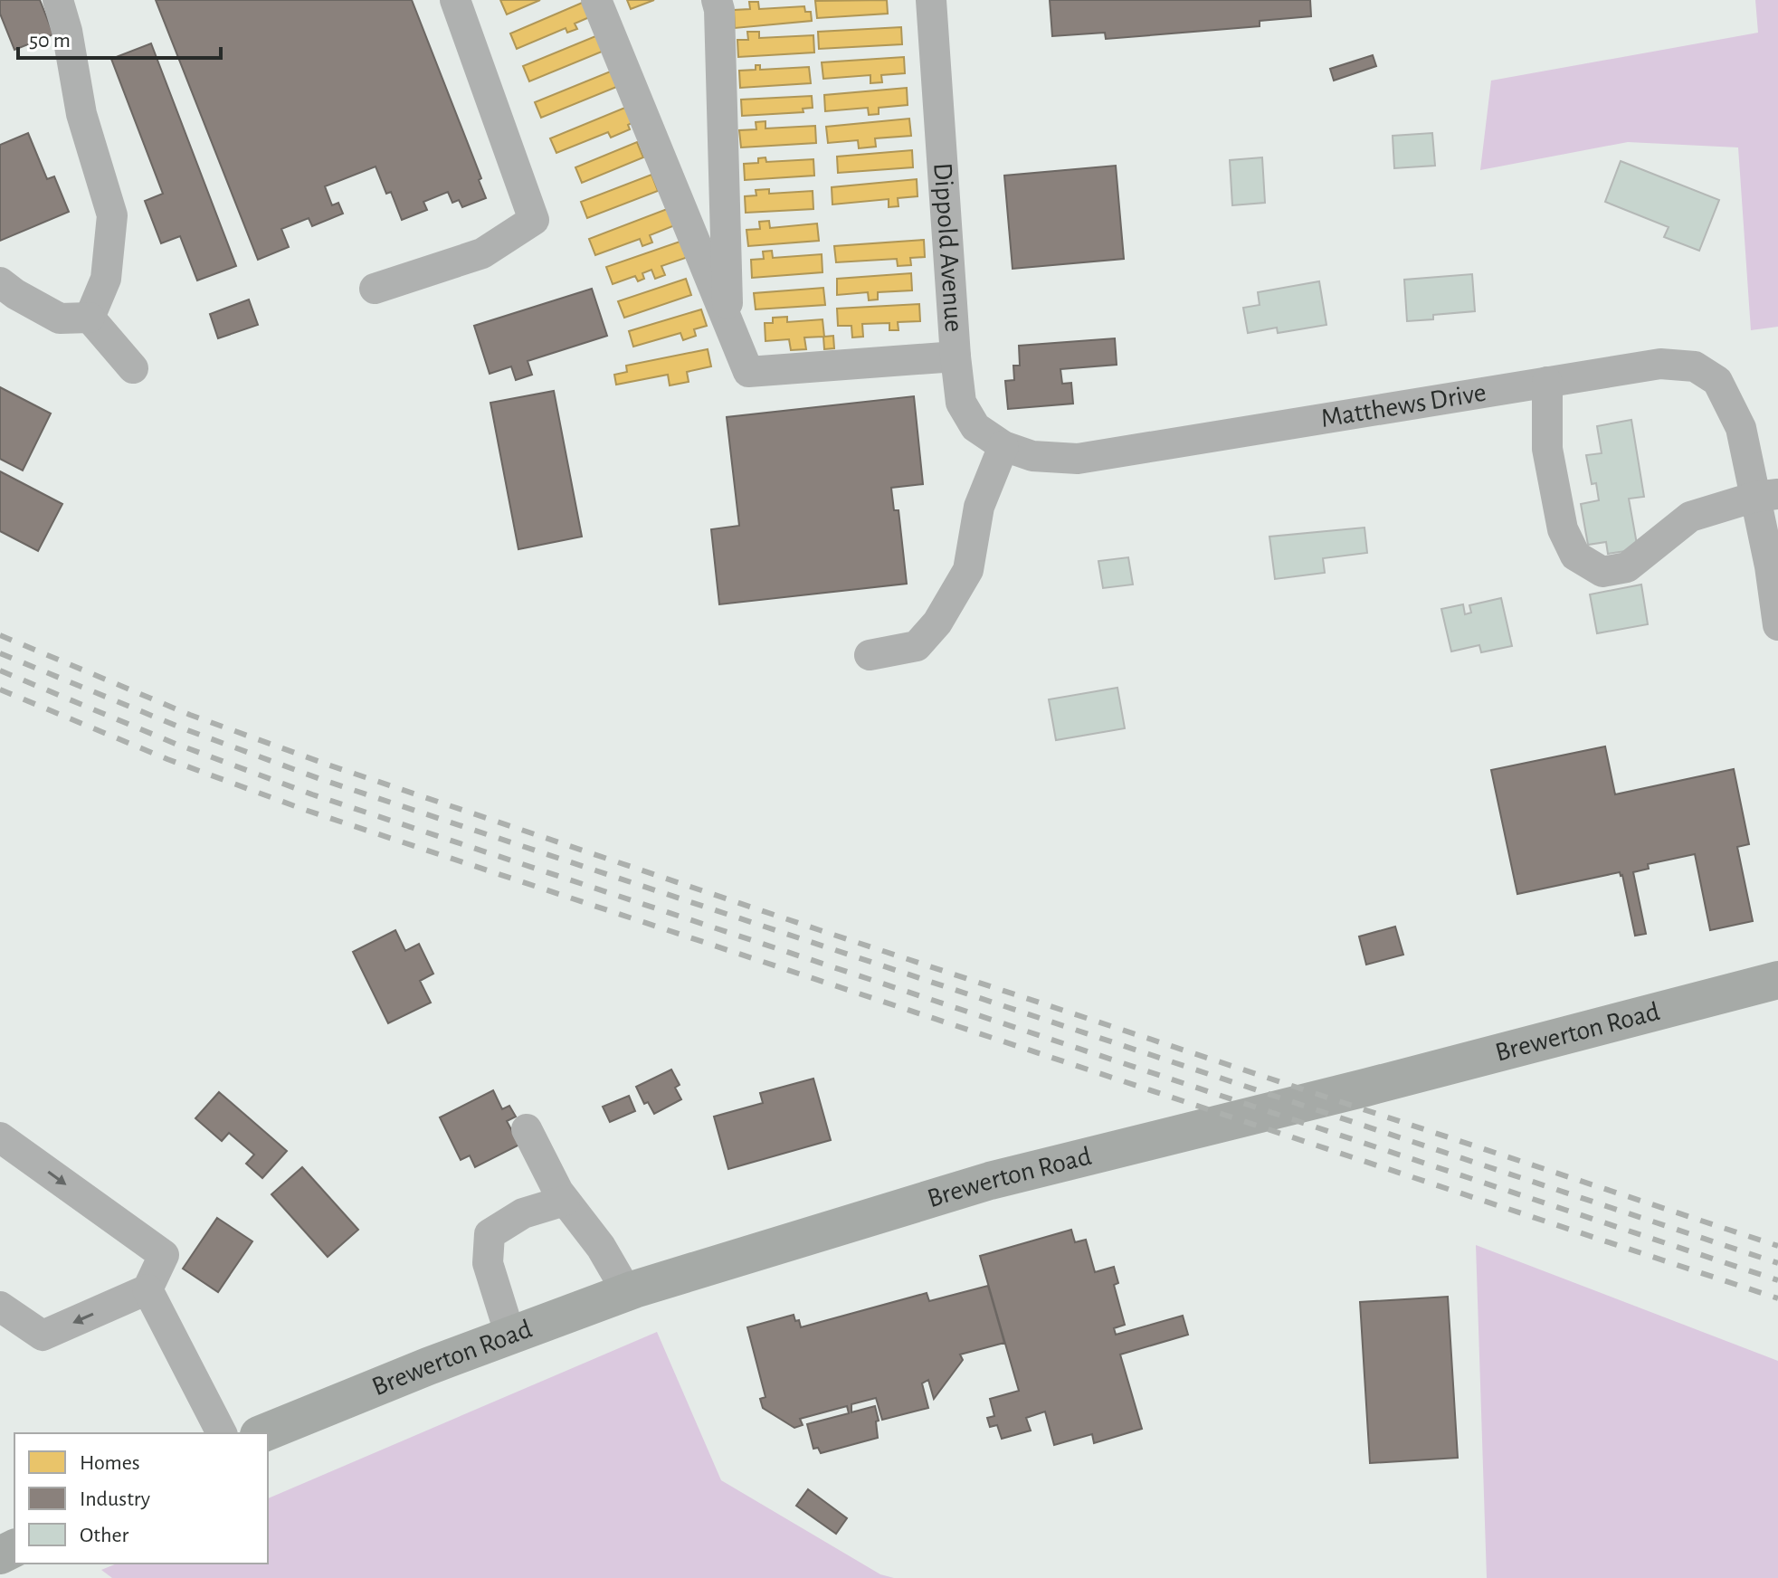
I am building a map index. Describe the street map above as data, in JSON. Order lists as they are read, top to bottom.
{
  "streets": {
    "main road": ["Brewerton Road"],
    "street": ["Dippold Avenue", "Matthews Drive"]
  },
  "crossings": [
    ["Dippold Avenue", "Matthews Drive"]
  ],
  "legend": ["Homes", "Industry", "Other"],
  "scale_bar": "50 m"
}
